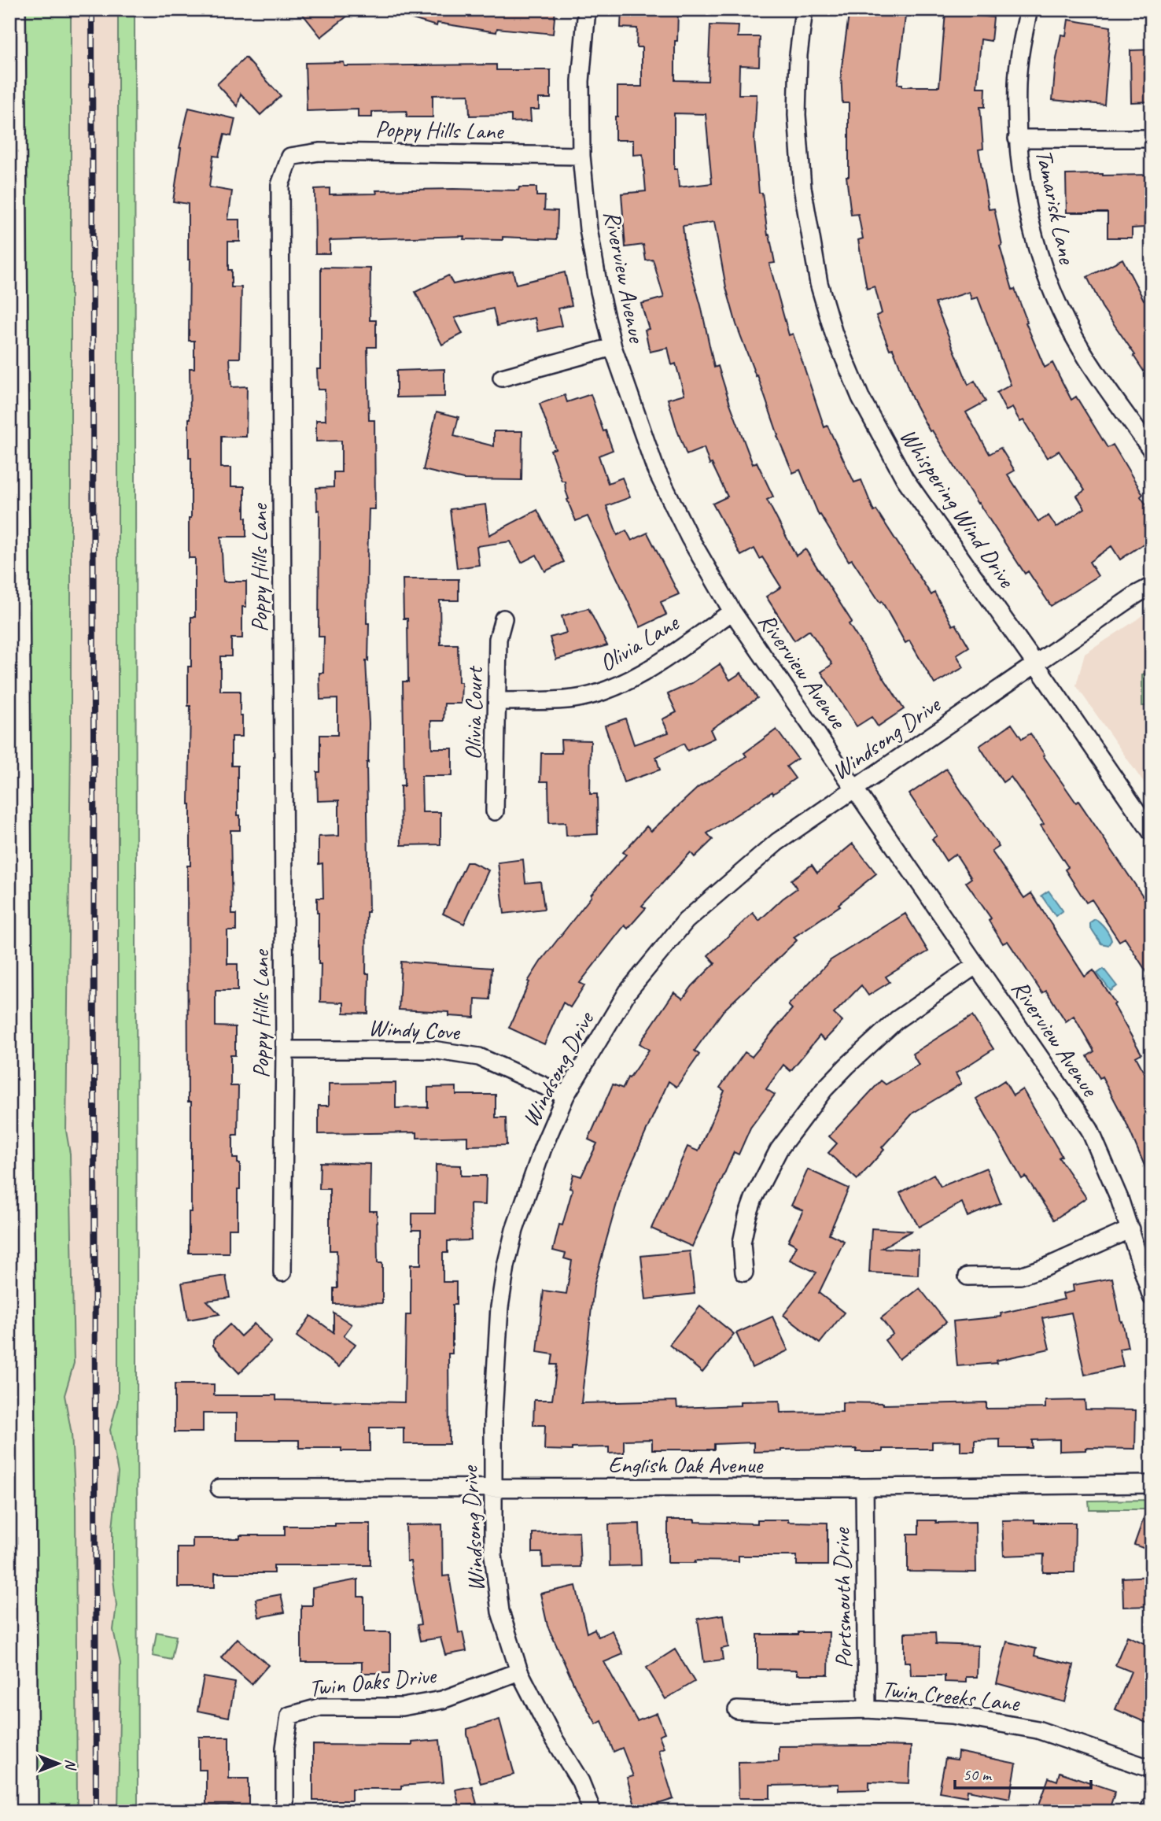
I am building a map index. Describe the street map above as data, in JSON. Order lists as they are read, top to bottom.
{
  "streets": {
    "street": [
      "Poppy Hills Lane",
      "Tamarisk Lane",
      "Riverview Avenue",
      "Whispering Wind Drive",
      "Olivia Lane",
      "Olivia Court",
      "Windsong Drive",
      "Windy Cove",
      "English Oak Avenue",
      "Portsmouth Drive",
      "Twin Oaks Drive",
      "Twin Creeks Lane"
    ]
  },
  "crossings": [
    ["Poppy Hills Lane", "Riverview Avenue"],
    ["Poppy Hills Lane", "Windy Cove"],
    ["Riverview Avenue", "Olivia Lane"],
    ["Riverview Avenue", "Windsong Drive"],
    ["Whispering Wind Drive", "Windsong Drive"],
    ["Olivia Lane", "Olivia Court"],
    ["Windsong Drive", "Windy Cove"],
    ["Windsong Drive", "English Oak Avenue"],
    ["Windsong Drive", "Twin Oaks Drive"],
    ["English Oak Avenue", "Portsmouth Drive"],
    ["Portsmouth Drive", "Twin Creeks Lane"]
  ],
  "scale_bar": "50 m",
  "north": "right"
}
